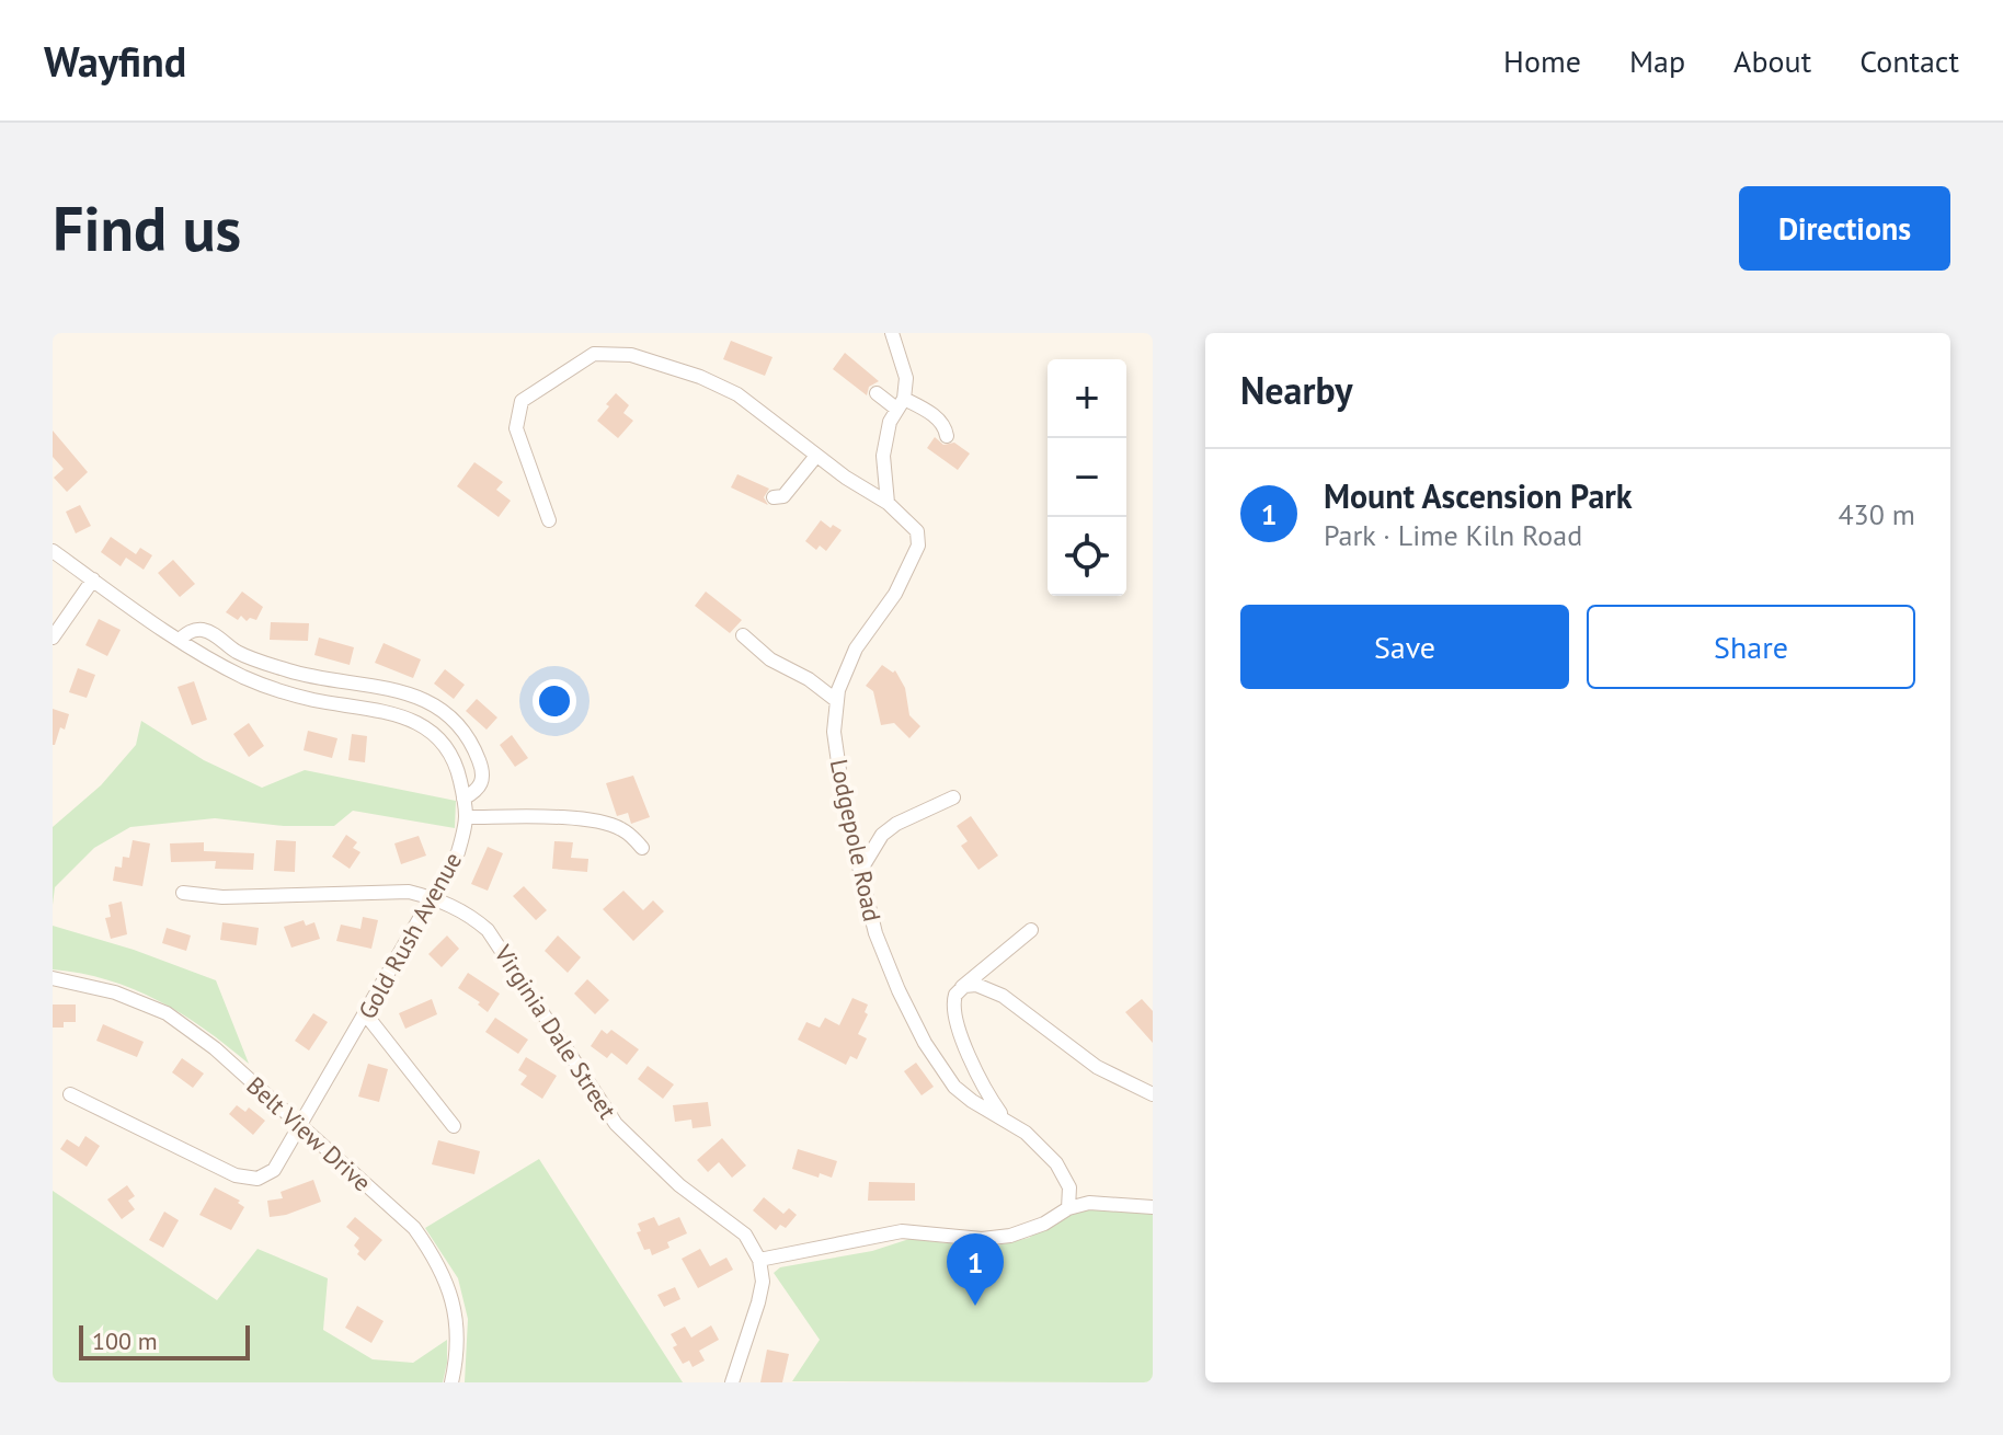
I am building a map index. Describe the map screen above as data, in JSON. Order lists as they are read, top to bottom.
{
  "streets": {
    "street": [
      "Lodgepole Road",
      "Gold Rush Avenue",
      "Virginia Dale Street",
      "Belt View Drive"
    ]
  },
  "crossings": [
    ["Gold Rush Avenue", "Virginia Dale Street"],
    ["Gold Rush Avenue", "Belt View Drive"]
  ],
  "scale_bar": "100 m",
  "page": {
    "header": "Wayfind",
    "nav": [
      "Home",
      "Map",
      "About",
      "Contact"
    ],
    "buttons": [
      "Directions",
      ["Save", "Share"]
    ],
    "title": "Find us",
    "heading": "Nearby",
    "map_buttons": ["+", "−"],
    "list": [
      {
        "mark": "1",
        "name": "Mount Ascension Park",
        "note": "Park · Lime Kiln Road",
        "value": "430 m"
      }
    ],
    "pins": "1",
    "scale": "100 m"
  }
}
